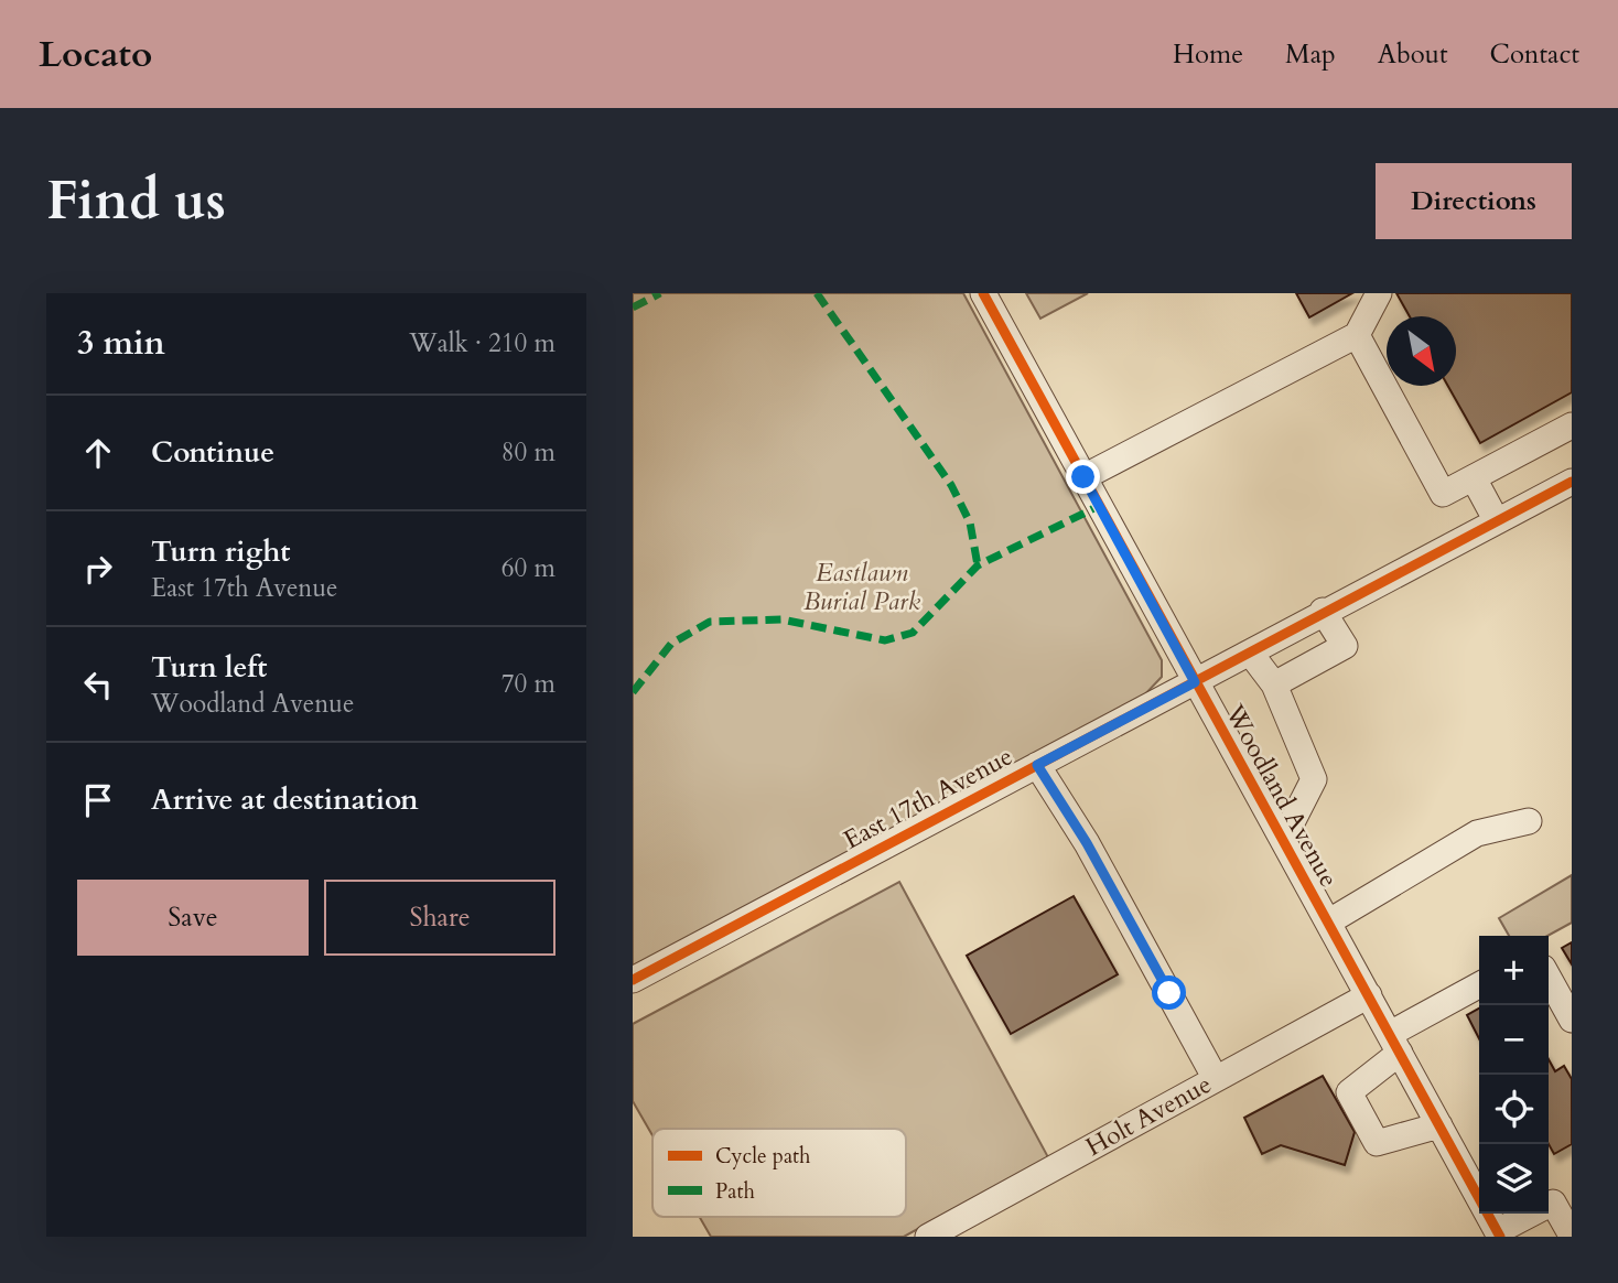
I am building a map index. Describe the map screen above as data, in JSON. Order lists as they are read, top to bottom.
{
  "streets": {
    "street": ["Woodland Avenue", "East 17th Avenue", "Holt Avenue"]
  },
  "crossings": [
    ["Woodland Avenue", "East 17th Avenue"],
    ["Woodland Avenue", "Holt Avenue"]
  ],
  "parks": ["Eastlawn Burial Park"],
  "legend": ["Cycle path", "Path"],
  "north": "bottom right",
  "page": {
    "header": "Locato",
    "nav": [
      "Home",
      "Map",
      "About",
      "Contact"
    ],
    "buttons": [
      "Directions",
      ["Save", "Share"]
    ],
    "title": "Find us",
    "heading": ["3 min", "Walk · 210 m"],
    "list": [
      ["Continue", "80 m"],
      ["Turn right", "East 17th Avenue", "60 m"],
      ["Turn left", "Woodland Avenue", "70 m"],
      "Arrive at destination"
    ],
    "map_buttons": ["+", "−"]
  }
}
